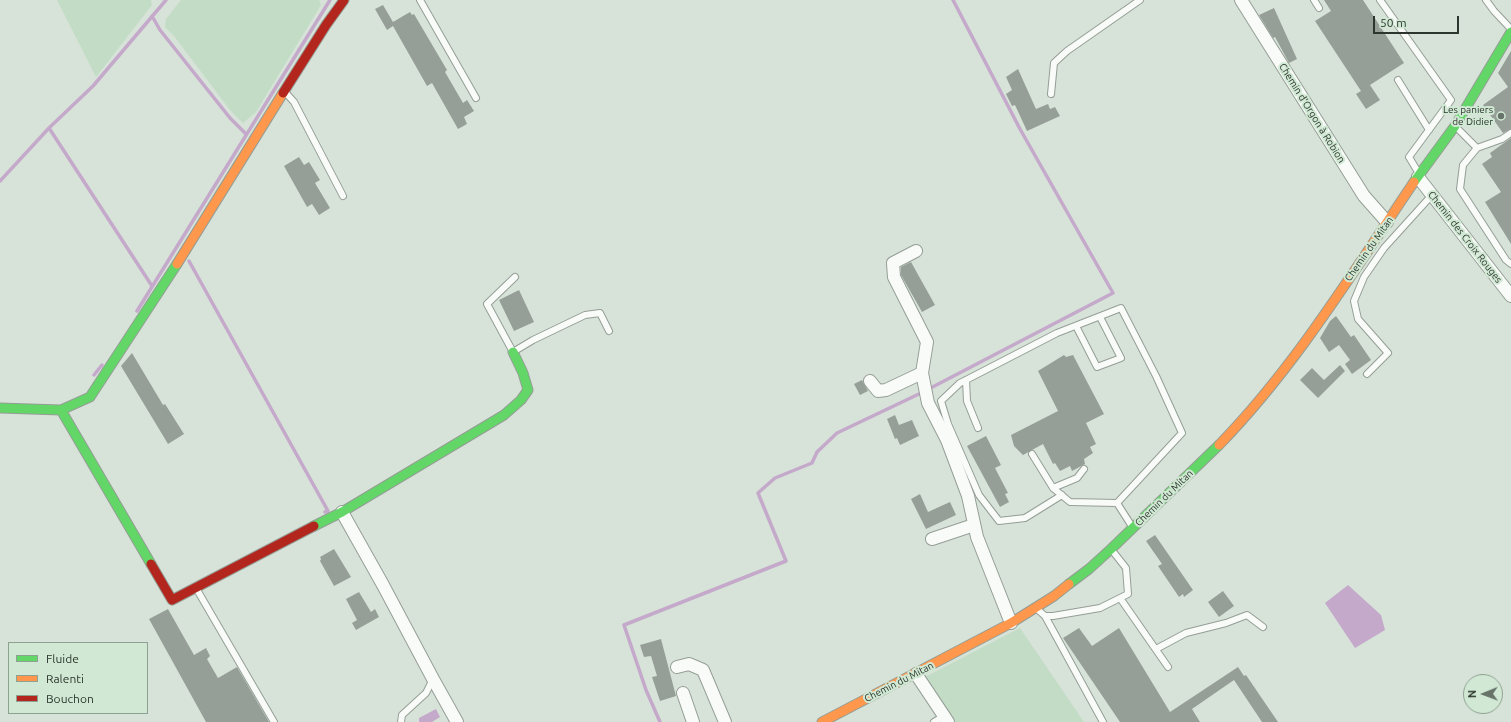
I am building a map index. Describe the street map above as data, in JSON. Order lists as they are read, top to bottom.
{
  "streets": {
    "street": ["Chemin d'Orgon à Robion", "Chemin des Croix Rouges", "Chemin du Mitan"]
  },
  "crossings": [
    ["Chemin d'Orgon à Robion", "Chemin du Mitan"],
    ["Chemin des Croix Rouges", "Chemin du Mitan"]
  ],
  "places": ["Les paniers de Didier"],
  "legend": ["Fluide", "Ralenti", "Bouchon"],
  "scale_bar": "50 m",
  "north": "left"
}
